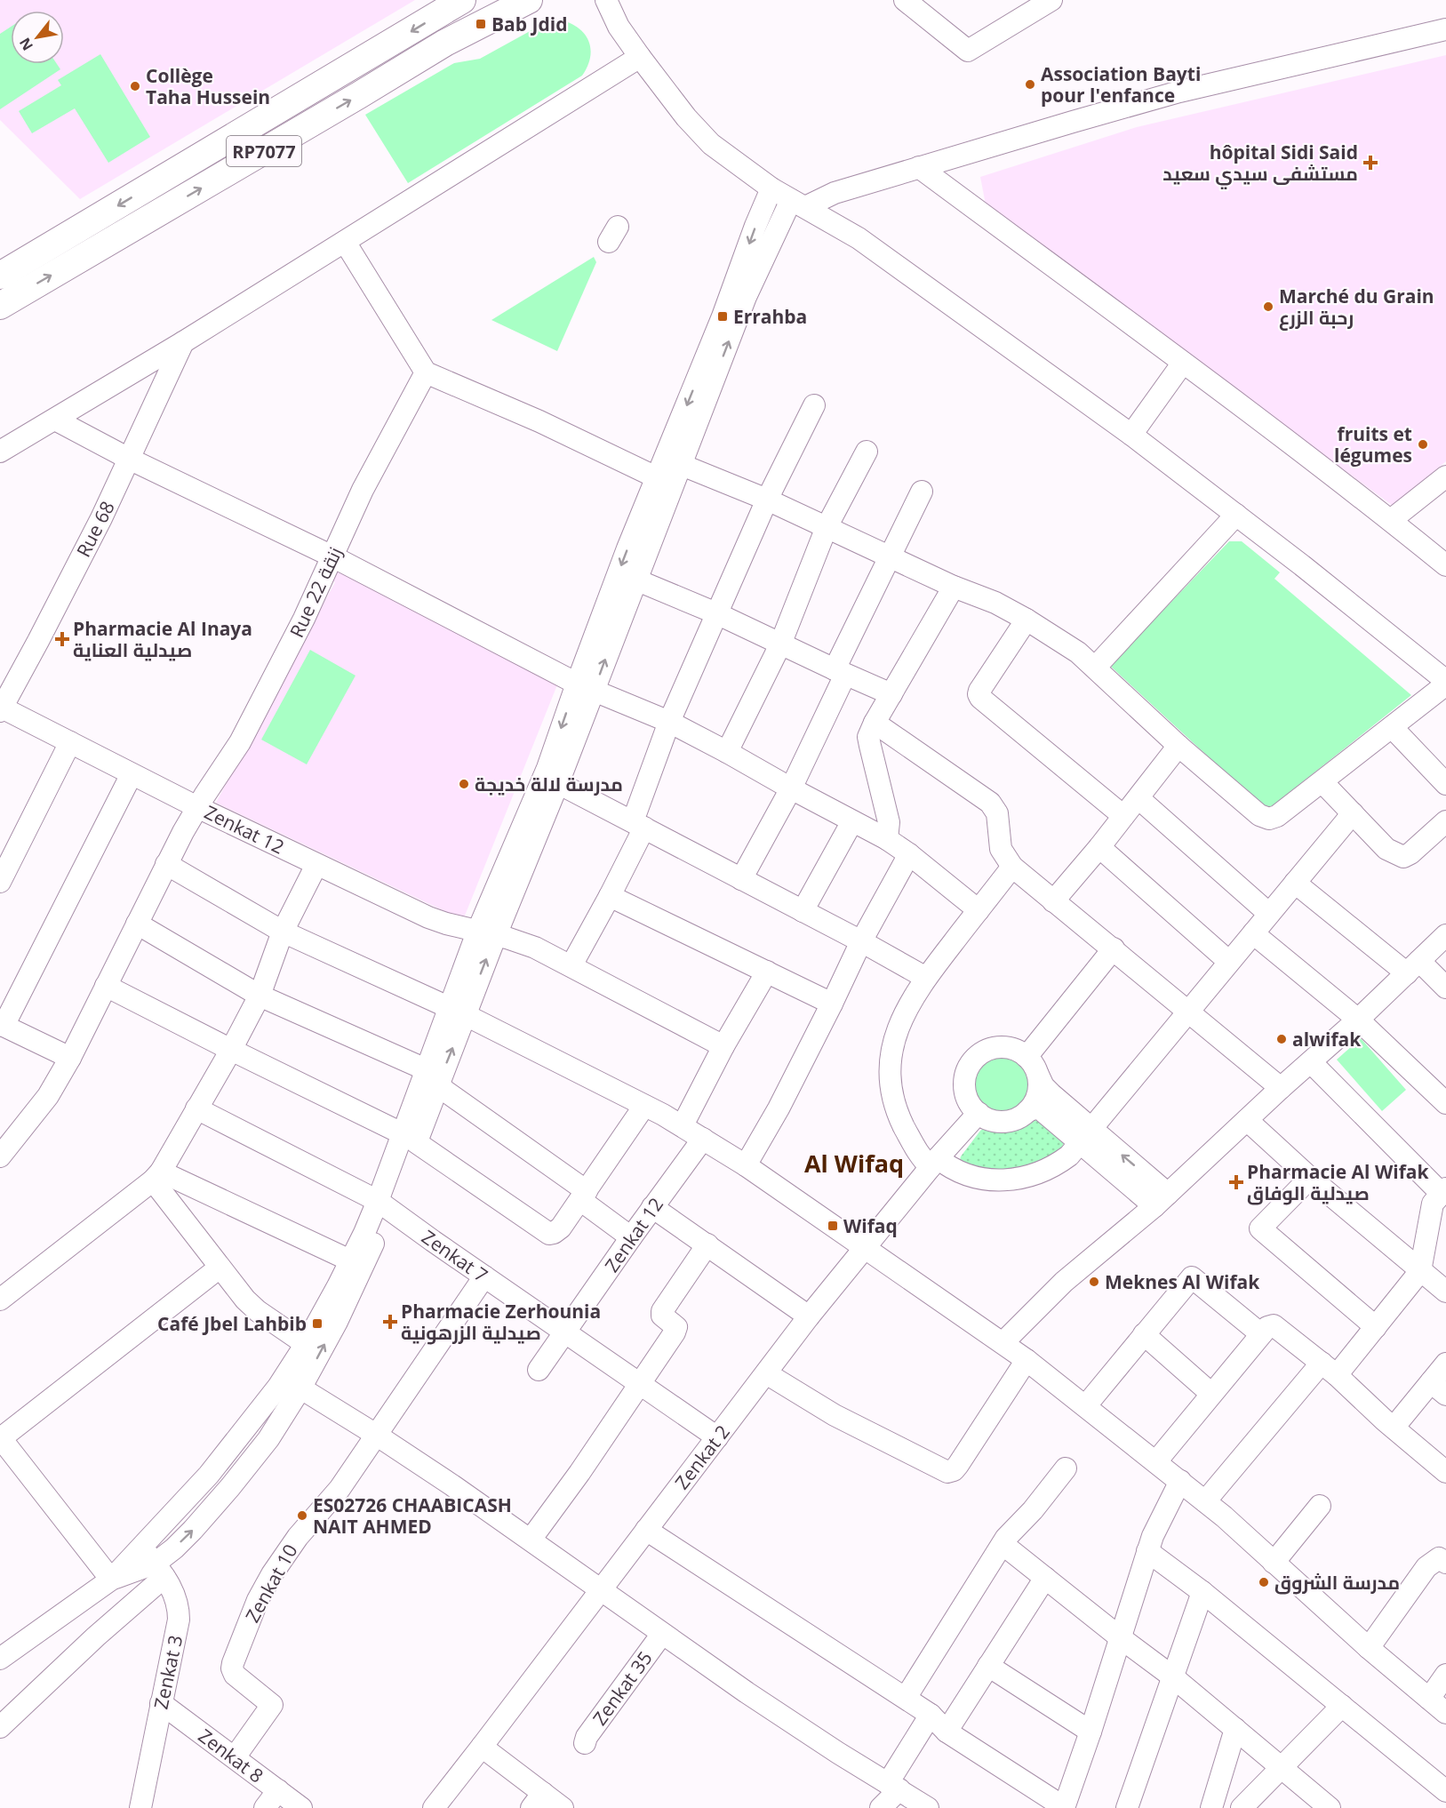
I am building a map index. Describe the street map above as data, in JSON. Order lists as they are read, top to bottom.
{
  "streets": {
    "main road": ["RP7077"],
    "street": [
      "Rue 68",
      "Rue 22 زنقة",
      "Zenkat 12",
      "Zenkat 7",
      "Zenkat 2",
      "Zenkat 10",
      "Zenkat 3",
      "Zenkat 35",
      "Zenkat 8"
    ]
  },
  "crossings": [
    ["Rue 68", "Zenkat 12"],
    ["Rue 22 زنقة", "Zenkat 12"],
    ["Zenkat 12", "Zenkat 7"],
    ["Zenkat 7", "Zenkat 2"],
    ["Zenkat 10", "Zenkat 8"],
    ["Zenkat 3", "Zenkat 8"]
  ],
  "districts": ["Al Wifaq"],
  "places": {
    "transit": [
      "Bab Jdid",
      "Errahba",
      "Wifaq",
      "Café Jbel Lahbib"
    ],
    "other": [
      "Association Bayti pour l'enfance",
      "Collège Taha Hussein",
      "Marché du Grain رحبة الزرع",
      "fruits et légumes",
      "مدرسة لالة خديجة",
      "alwifak",
      "Meknes Al Wifak",
      "ES02726 CHAABICASH NAIT AHMED",
      "مدرسة الشروق"
    ],
    "health": [
      "hôpital Sidi Said مستشفى سيدي سعيد",
      "Pharmacie Al Inaya صيدلية العناية",
      "Pharmacie Al Wifak صيدلية الوفاق",
      "Pharmacie Zerhounia صيدلية الزرهونية"
    ]
  },
  "north": "bottom left"
}
